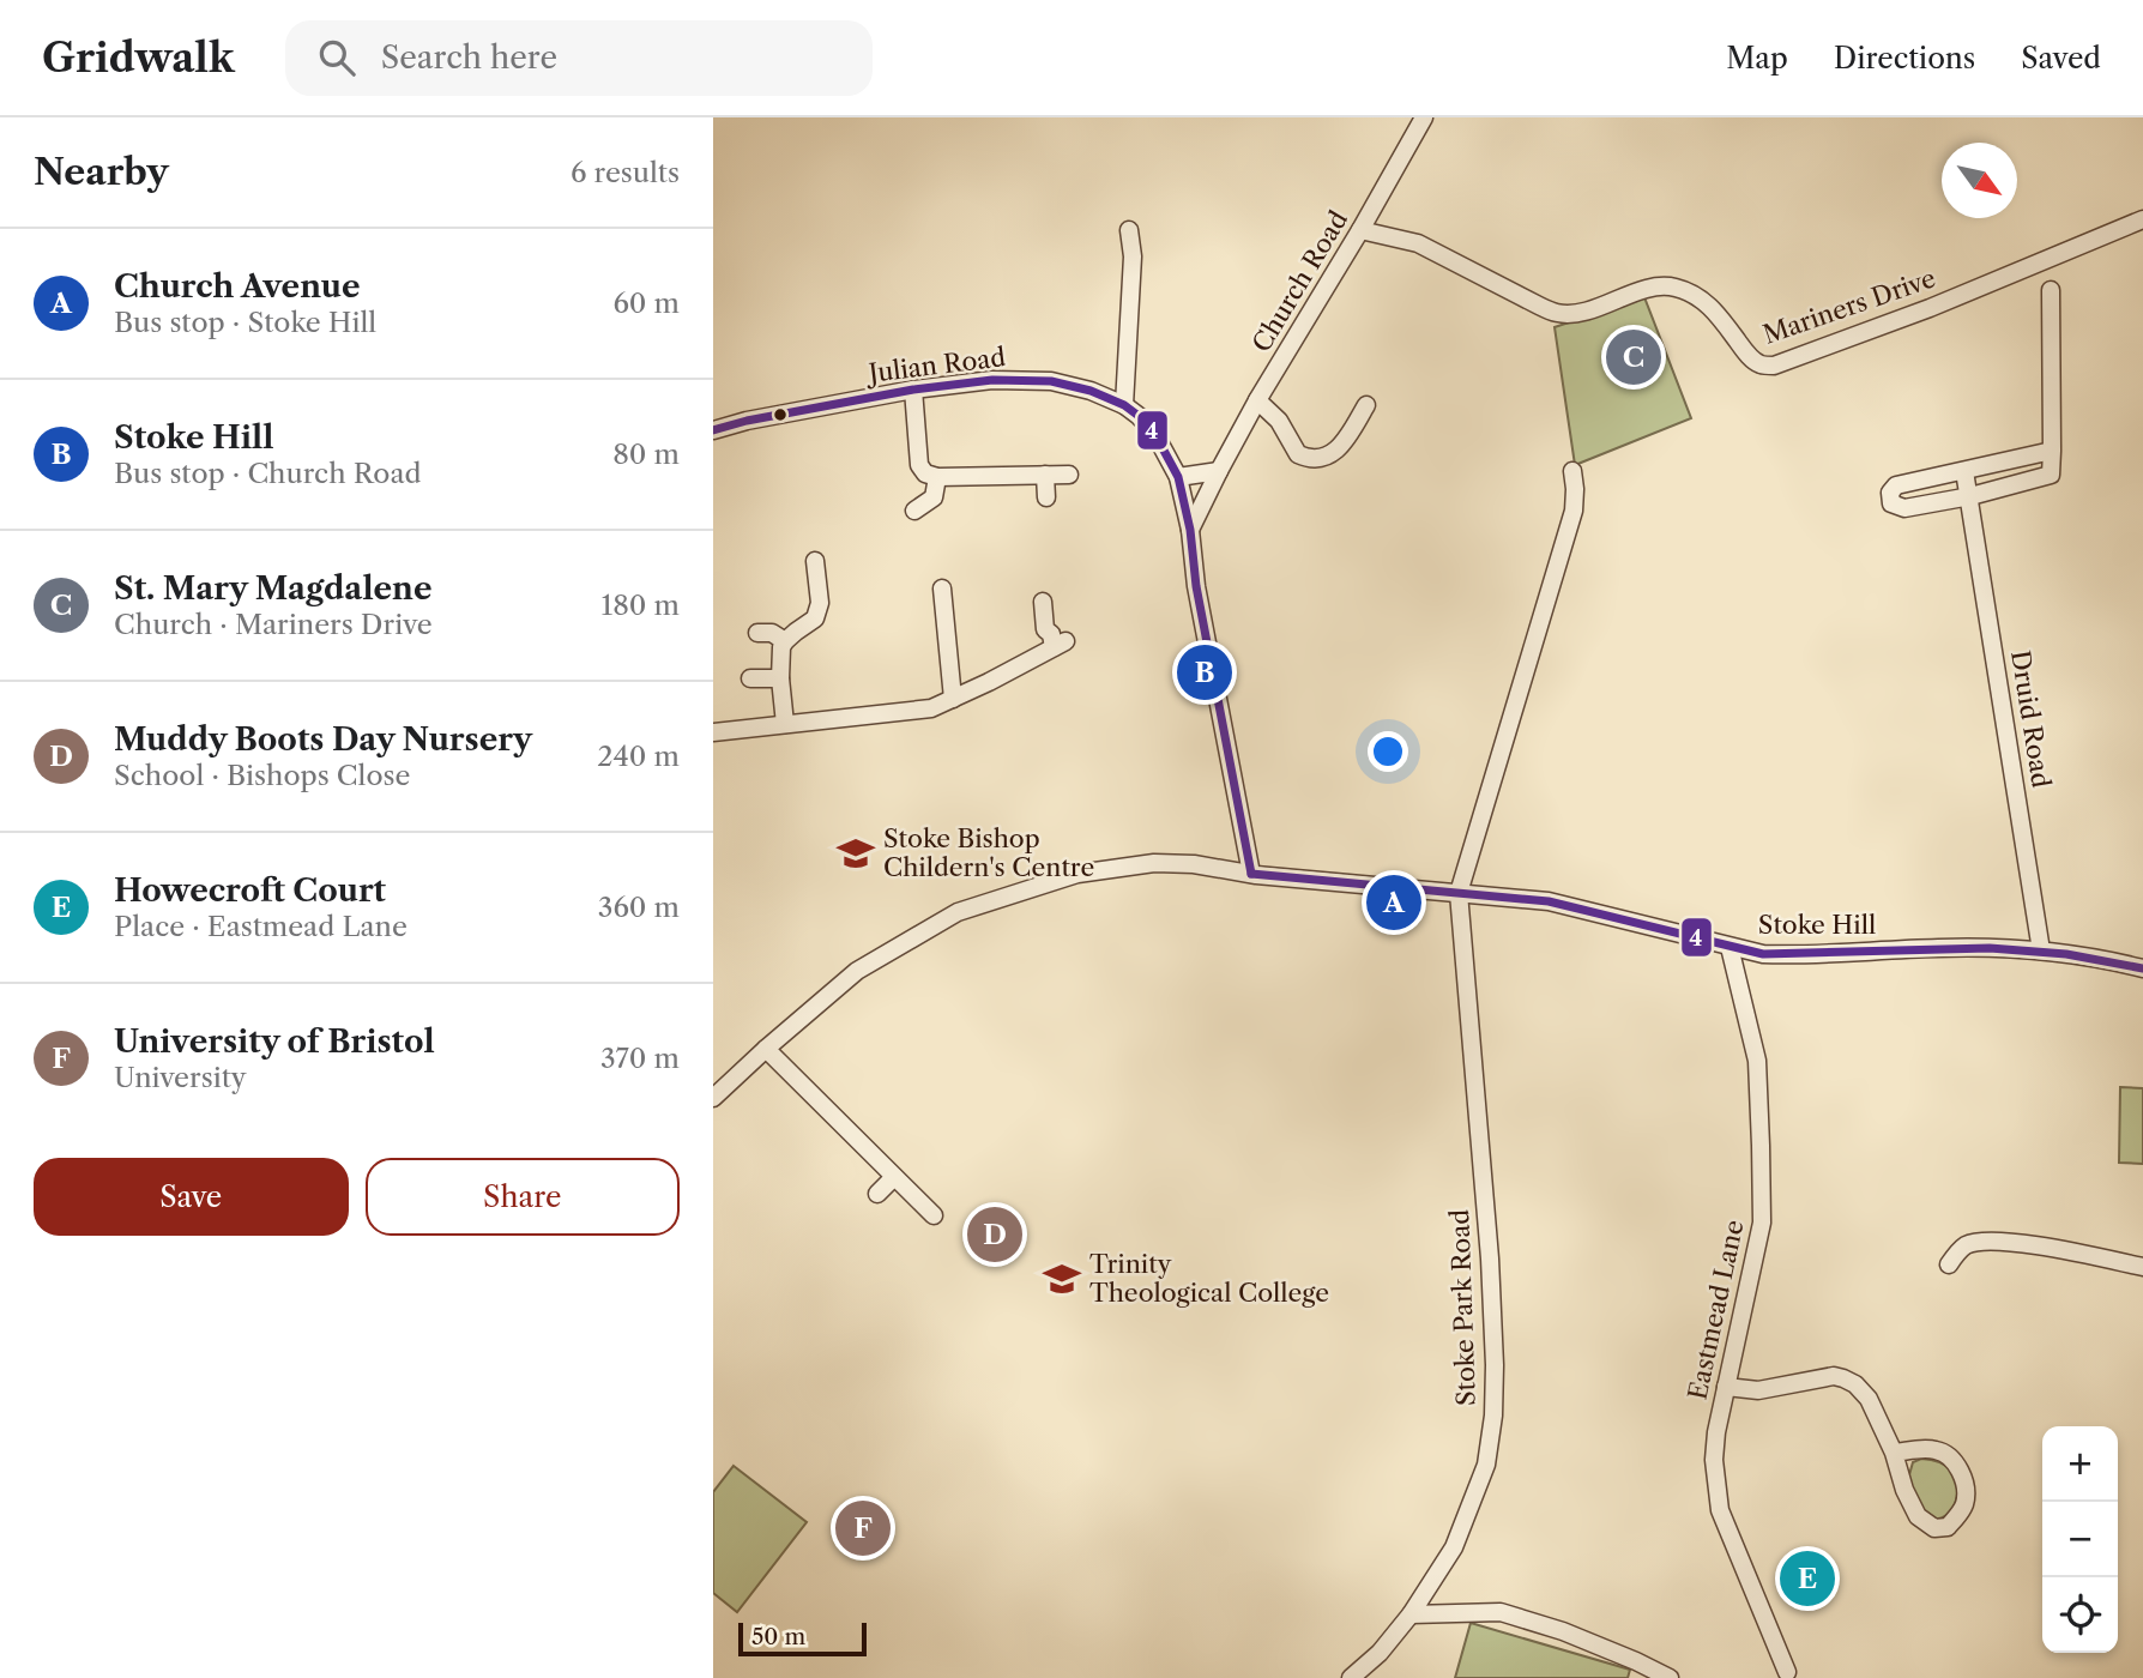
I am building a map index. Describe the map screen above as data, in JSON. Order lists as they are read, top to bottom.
{
  "streets": {
    "street": [
      "Church Road",
      "Mariners Drive",
      "Julian Road",
      "Druid Road",
      "Stoke Hill",
      "Stoke Park Road",
      "Eastmead Lane"
    ]
  },
  "crossings": [
    ["Church Road", "Mariners Drive"],
    ["Druid Road", "Stoke Hill"],
    ["Stoke Hill", "Stoke Park Road"],
    ["Stoke Hill", "Eastmead Lane"]
  ],
  "places": {
    "school or university": ["Stoke Bishop Childern's Centre", "Trinity Theological College"]
  },
  "lines": ["transit line 4"],
  "scale_bar": "50 m",
  "north": "bottom right",
  "page": {
    "header": "Gridwalk",
    "search": "Search here",
    "nav": ["Map", "Directions", "Saved"],
    "heading": ["Nearby", "6 results"],
    "list": [
      {
        "mark": "A",
        "name": "Church Avenue",
        "note": "Bus stop · Stoke Hill",
        "value": "60 m"
      },
      {
        "mark": "B",
        "name": "Stoke Hill",
        "note": "Bus stop · Church Road",
        "value": "80 m"
      },
      {
        "mark": "C",
        "name": "St. Mary Magdalene",
        "note": "Church · Mariners Drive",
        "value": "180 m"
      },
      {
        "mark": "D",
        "name": "Muddy Boots Day Nursery",
        "note": "School · Bishops Close",
        "value": "240 m"
      },
      {
        "mark": "E",
        "name": "Howecroft Court",
        "note": "Place · Eastmead Lane",
        "value": "360 m"
      },
      {
        "mark": "F",
        "name": "University of Bristol",
        "note": "University",
        "value": "370 m"
      }
    ],
    "pins": [
      "C",
      "B",
      "A",
      "D",
      "F",
      "E"
    ],
    "buttons": ["Save", "Share"],
    "map_buttons": ["+", "−"],
    "scale": "50 m"
  }
}
